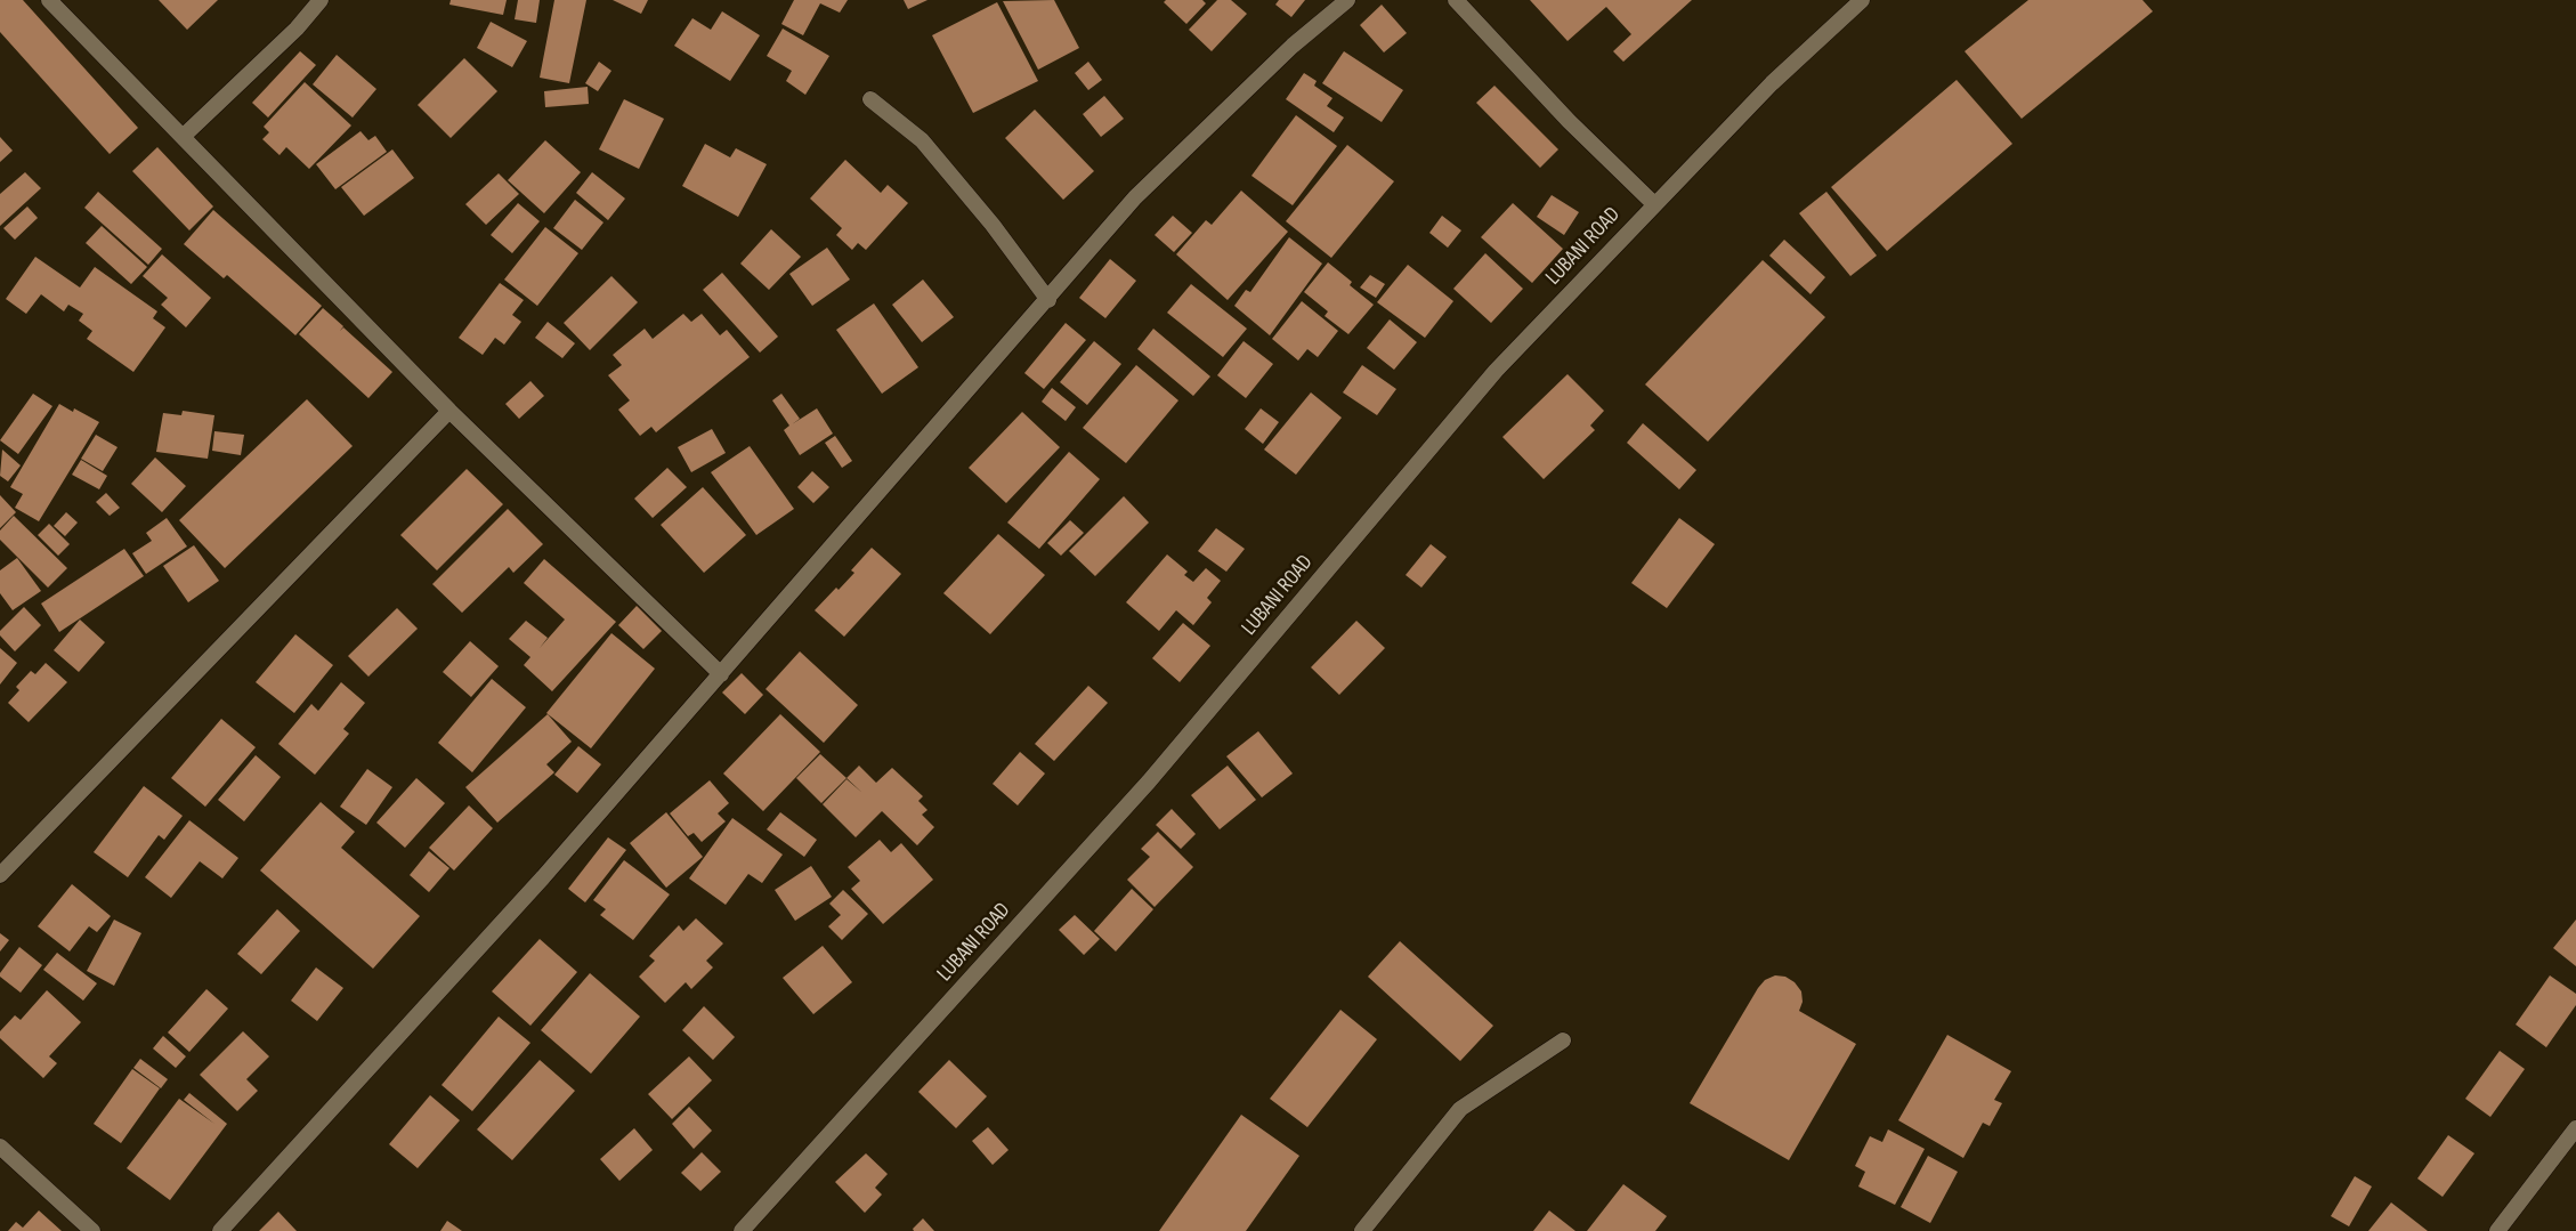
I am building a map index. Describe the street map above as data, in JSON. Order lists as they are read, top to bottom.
{
  "streets": {
    "street": ["LUBANI ROAD"]
  }
}
